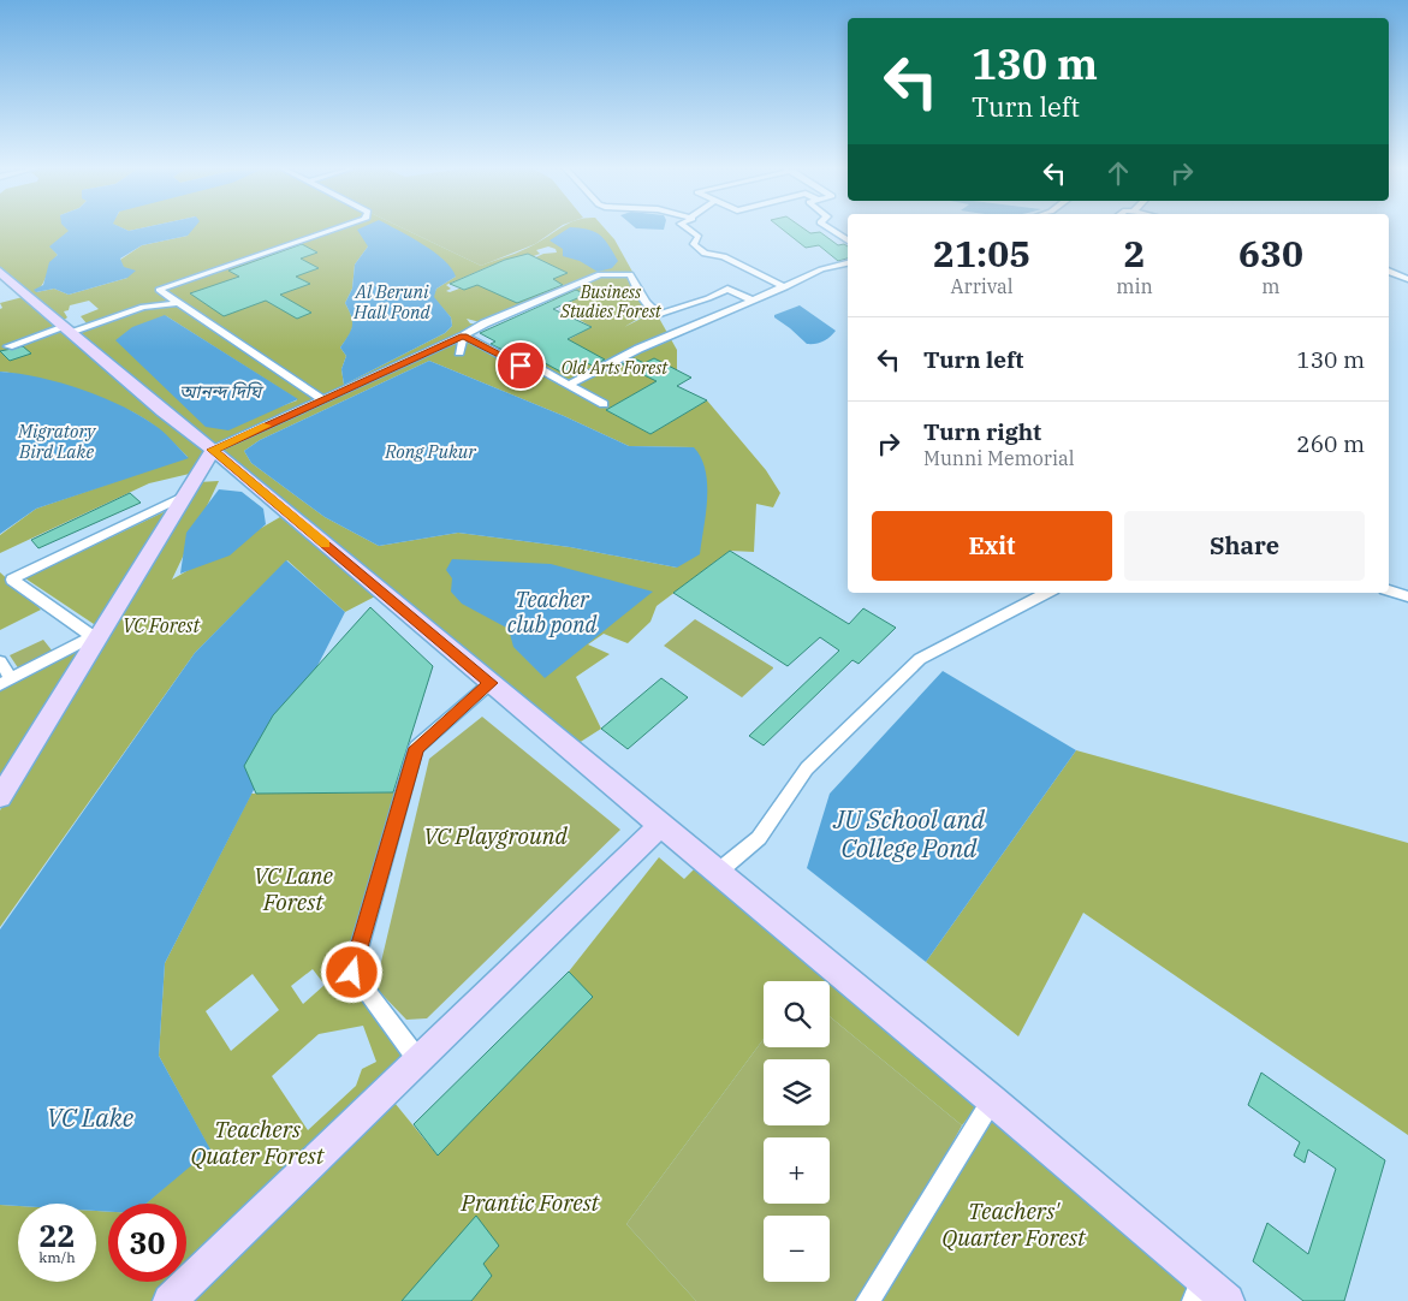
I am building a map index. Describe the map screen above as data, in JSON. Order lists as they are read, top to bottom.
{
  "water": [
    "Al Beruni Hall Pond",
    "আনন্দ দিঘি",
    "Migratory Bird Lake",
    "Rong Pukur",
    "Teacher club pond",
    "JU School and College Pond",
    "VC Lake"
  ],
  "parks": [
    "Business Studies Forest",
    "Old Arts Forest",
    "VC Forest",
    "VC Playground",
    "VC Lane Forest",
    "Teachers Quater Forest",
    "Prantic Forest",
    "Teachers' Quarter Forest"
  ],
  "page": {
    "turn": ["130 m", "Turn left"],
    "eta": [
      "21:05",
      "Arrival",
      "2",
      "min",
      "630",
      "m"
    ],
    "list": [
      {
        "name": "Turn left",
        "value": "130 m"
      },
      {
        "name": "Turn right",
        "note": "Munni Memorial",
        "value": "260 m"
      }
    ],
    "buttons": ["Exit", "Share"],
    "map_buttons": ["+", "−"],
    "speed": "22 km/h",
    "limit": "30"
  }
}
